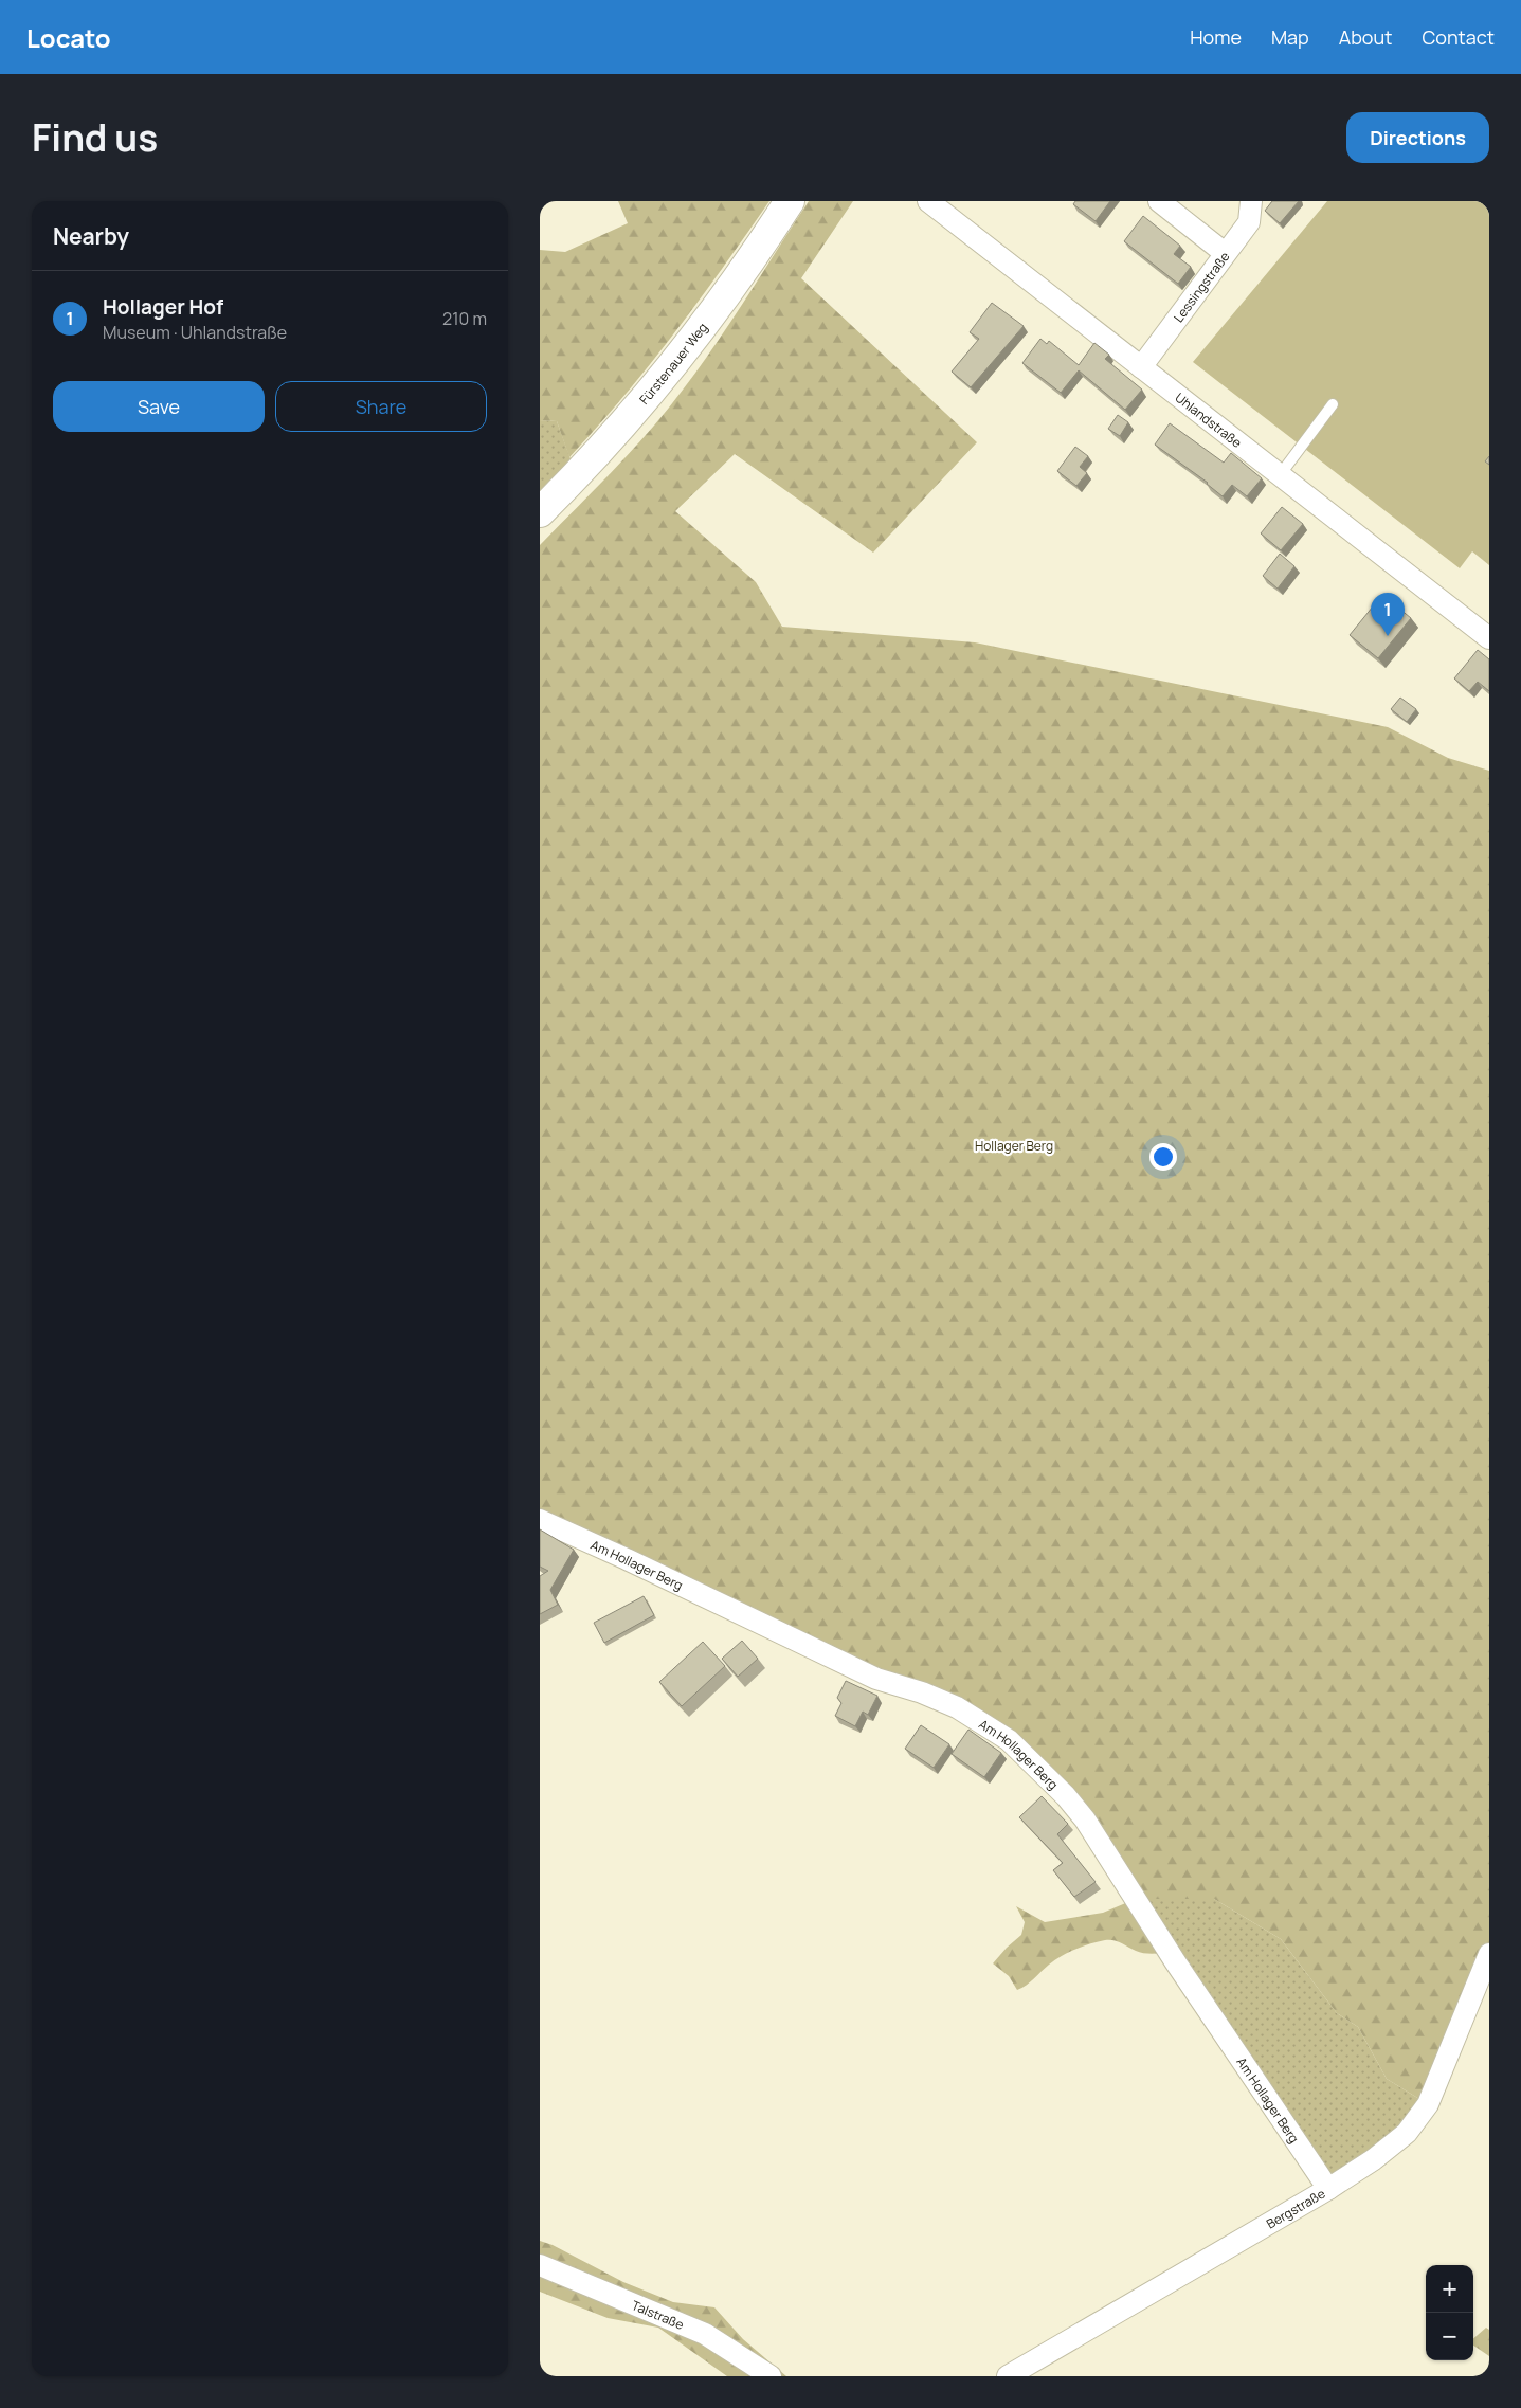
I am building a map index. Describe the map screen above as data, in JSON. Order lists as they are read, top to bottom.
{
  "streets": {
    "street": [
      "Lessingstraße",
      "Fürstenauer Weg",
      "Uhlandstraße",
      "Am Hollager Berg",
      "Bergstraße",
      "Talstraße"
    ]
  },
  "crossings": [
    ["Lessingstraße", "Uhlandstraße"],
    ["Am Hollager Berg", "Bergstraße"]
  ],
  "parks": ["Hollager Berg"],
  "page": {
    "header": "Locato",
    "nav": [
      "Home",
      "Map",
      "About",
      "Contact"
    ],
    "title": "Find us",
    "buttons": [
      "Directions",
      ["Save", "Share"]
    ],
    "heading": "Nearby",
    "list": [
      {
        "mark": "1",
        "name": "Hollager Hof",
        "note": "Museum · Uhlandstraße",
        "value": "210 m"
      }
    ],
    "pins": "1",
    "map_buttons": ["+", "−"]
  }
}
